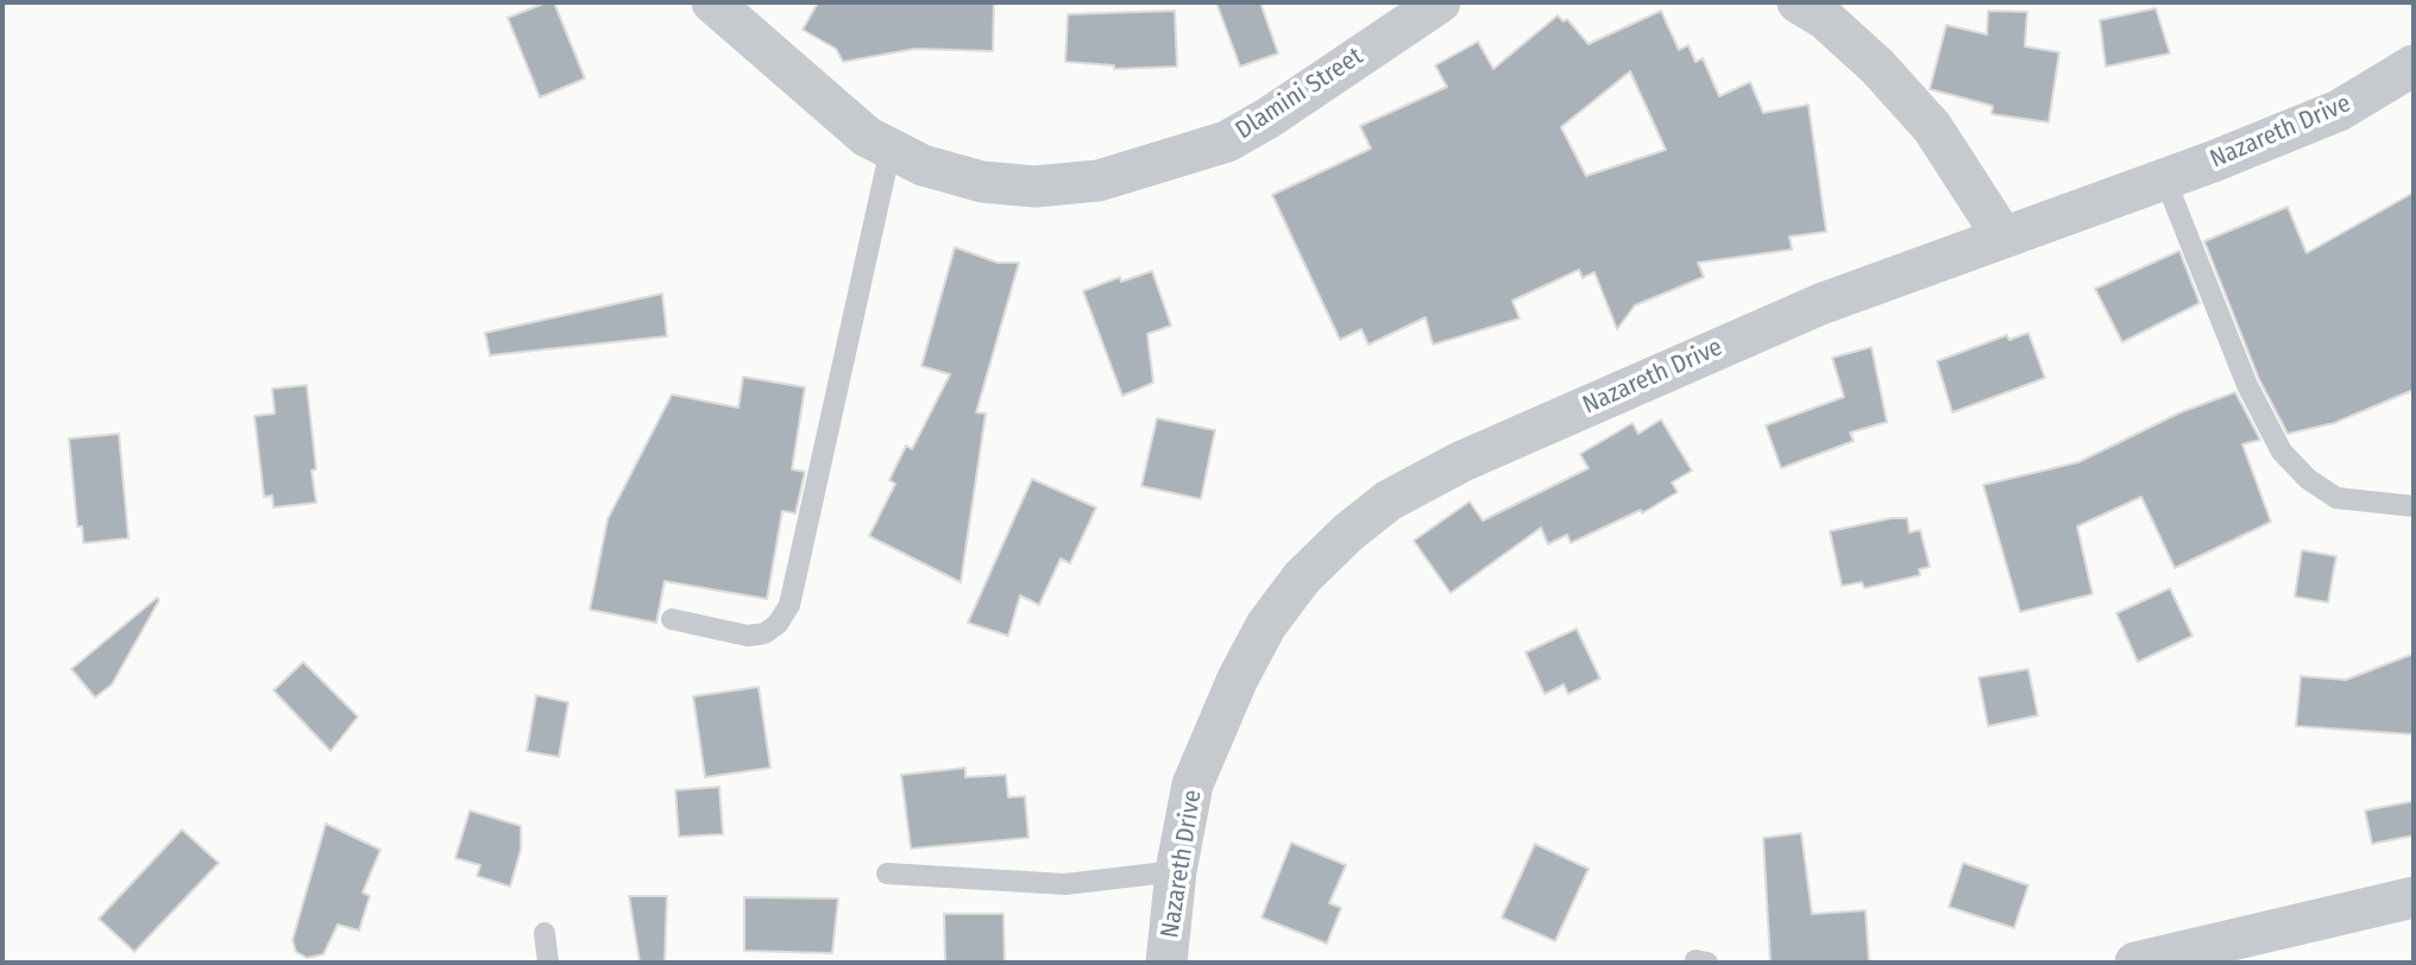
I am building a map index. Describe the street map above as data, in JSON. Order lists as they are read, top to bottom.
{
  "streets": {
    "street": ["Dlamini Street", "Nazareth Drive"]
  }
}
